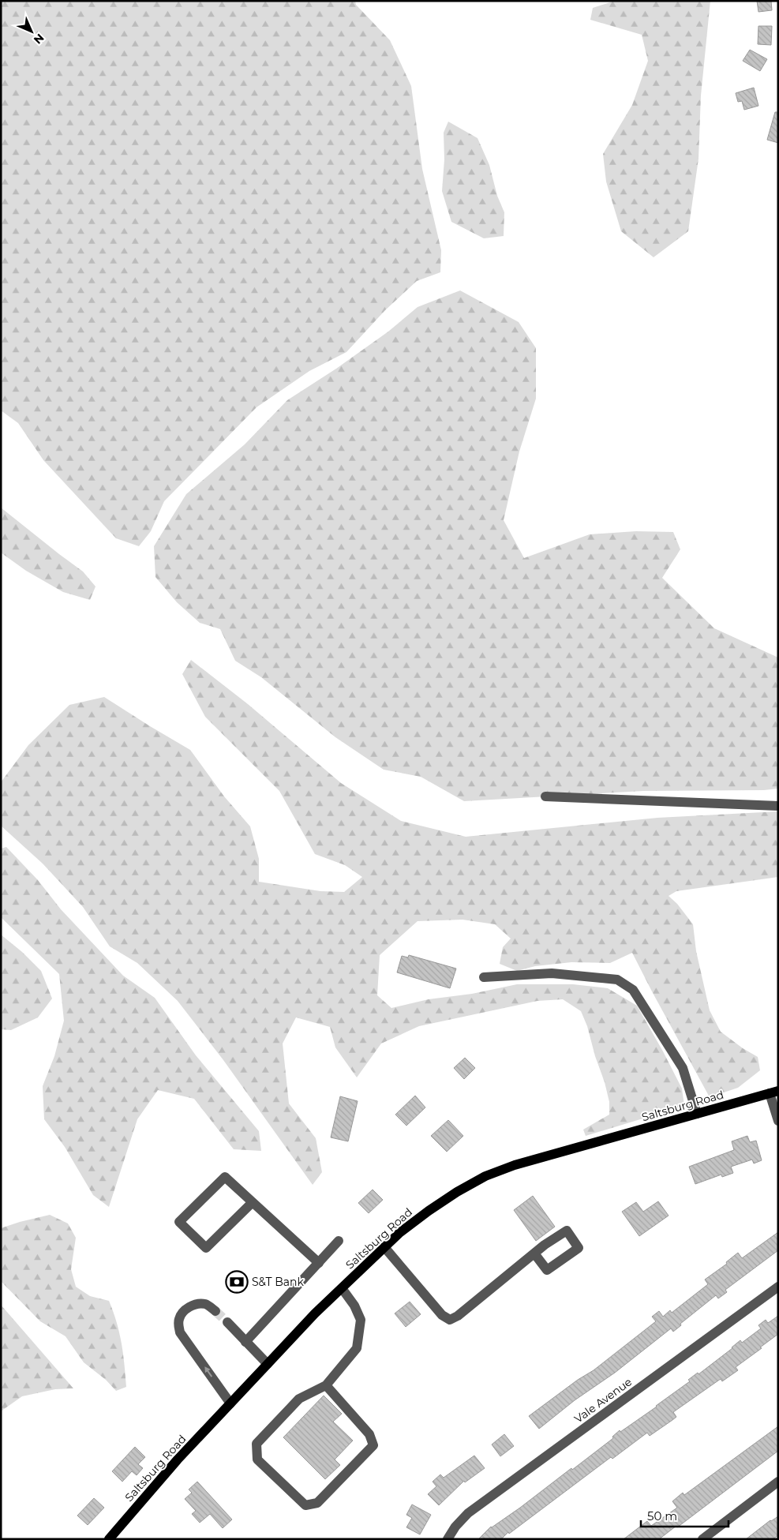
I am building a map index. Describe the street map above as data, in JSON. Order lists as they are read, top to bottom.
{
  "streets": {
    "main road": ["Saltsburg Road"],
    "street": ["Vale Avenue"]
  },
  "places": {
    "bank": ["S&T Bank"]
  },
  "scale_bar": "50 m",
  "north": "bottom right"
}
